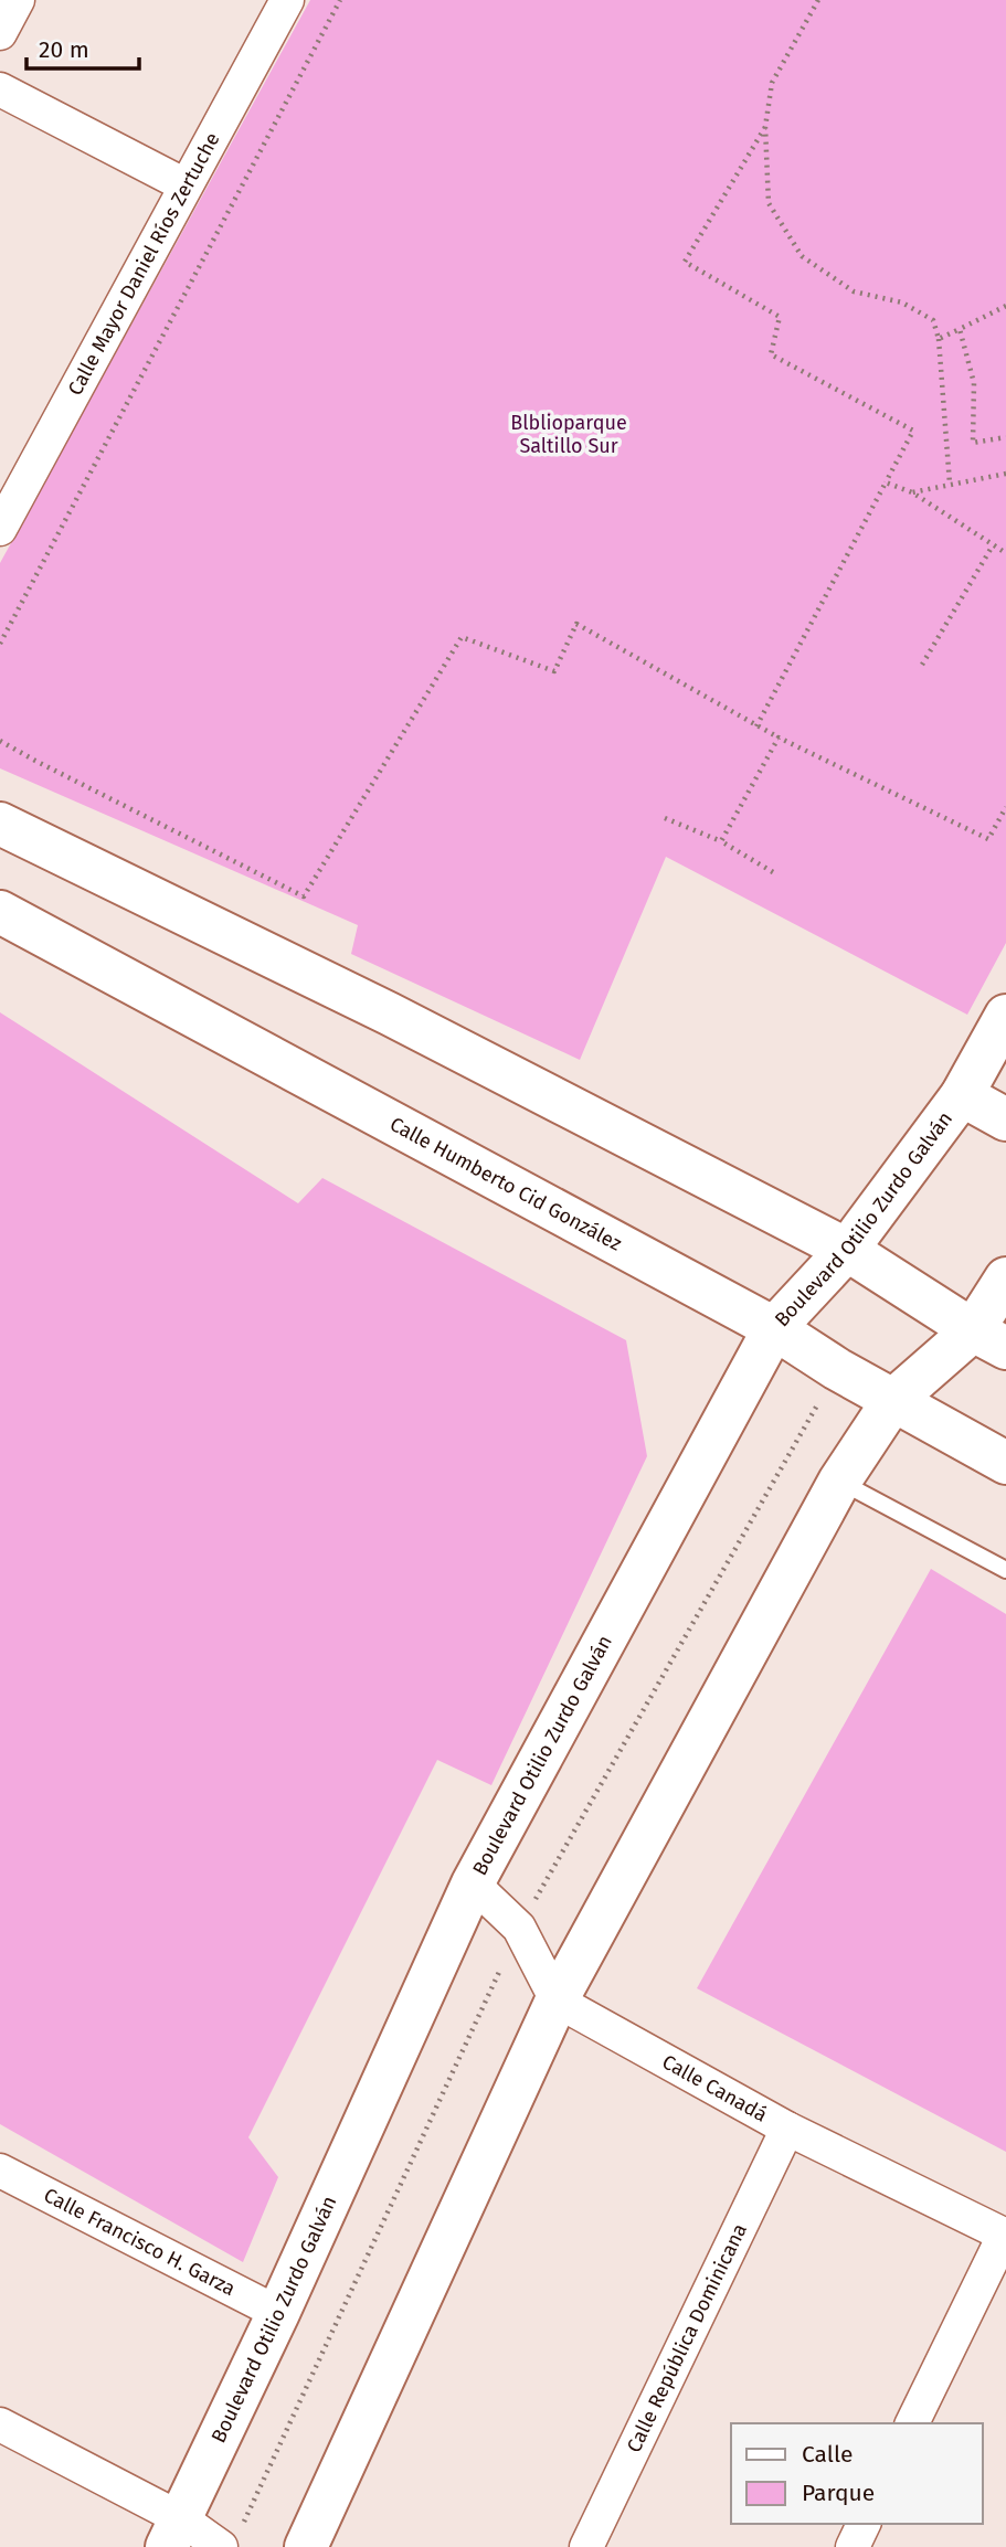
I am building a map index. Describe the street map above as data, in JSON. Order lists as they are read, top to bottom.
{
  "streets": {
    "street": [
      "Calle Mayor Daniel Ríos Zertuche",
      "Calle Humberto Cid González",
      "Boulevard Otilio Zurdo Galván",
      "Calle Canadá",
      "Calle Francisco H. Garza",
      "Calle República Dominicana"
    ]
  },
  "crossings": [
    ["Calle Humberto Cid González", "Boulevard Otilio Zurdo Galván"],
    ["Boulevard Otilio Zurdo Galván", "Calle Francisco H. Garza"],
    ["Calle Canadá", "Calle República Dominicana"]
  ],
  "parks": ["Blblioparque Saltillo Sur"],
  "legend": ["Calle", "Parque"],
  "scale_bar": "20 m"
}
